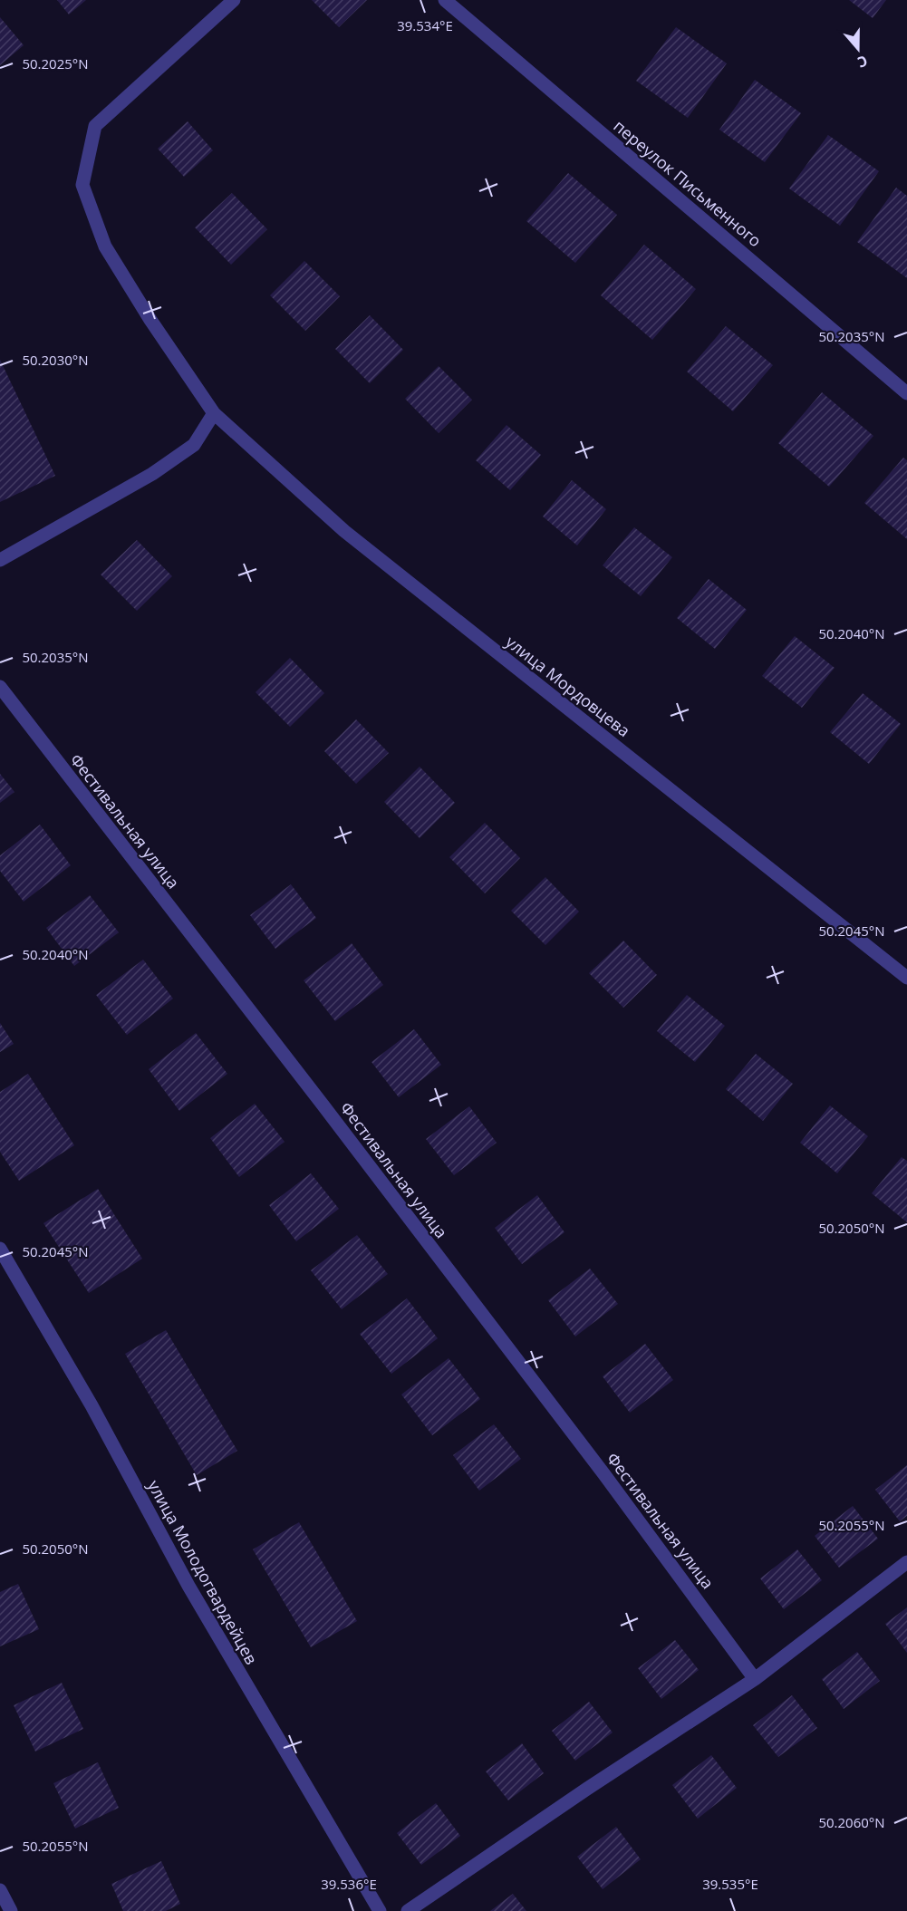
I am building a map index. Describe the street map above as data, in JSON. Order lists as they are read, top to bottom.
{
  "streets": {
    "street": [
      "переулок Письменного",
      "улица Мордовцева",
      "Фестивальная улица",
      "улица Молодогвардейцев"
    ]
  },
  "north": "bottom",
  "coordinates": [
    "39.534°E",
    "50.2025°N",
    "50.2035°N",
    "50.2030°N",
    "50.2040°N",
    "50.2045°N",
    "50.2050°N",
    "50.2055°N",
    "50.2060°N",
    "39.536°E",
    "39.535°E"
  ]
}
